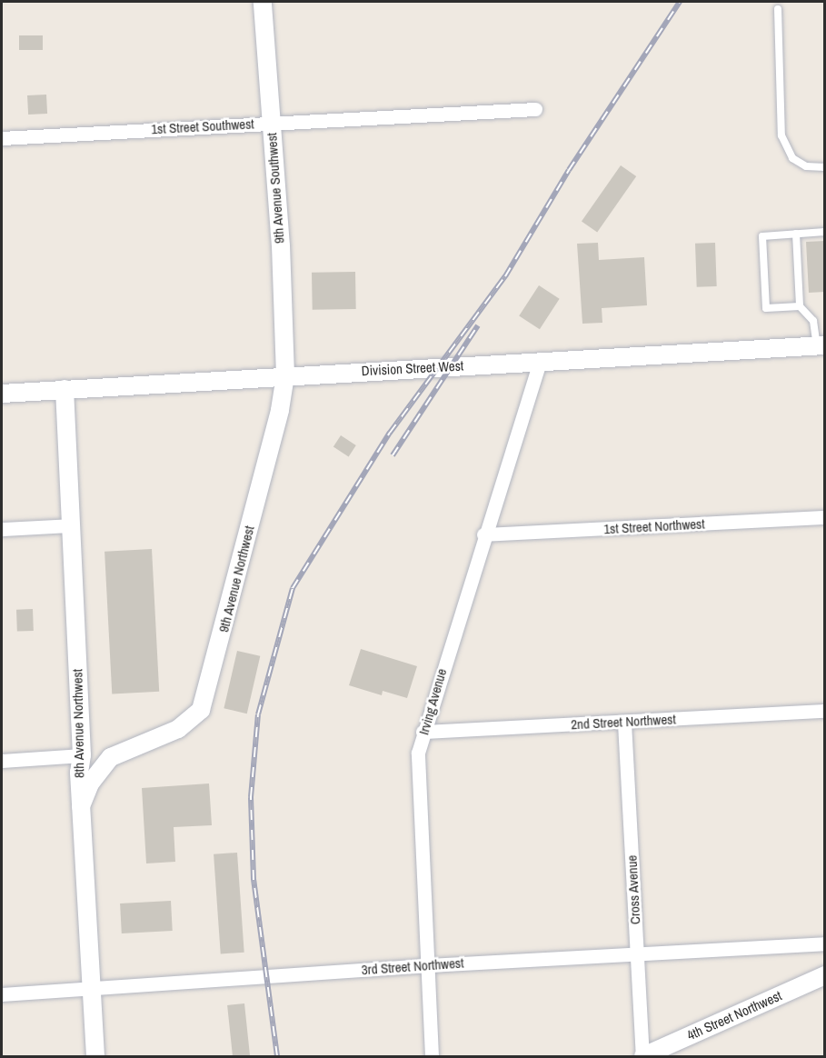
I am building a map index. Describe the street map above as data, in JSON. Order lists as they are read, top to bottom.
{
  "streets": {
    "street": [
      "1st Street Southwest",
      "9th Avenue Southwest",
      "Division Street West",
      "1st Street Northwest",
      "9th Avenue Northwest",
      "Irving Avenue",
      "2nd Street Northwest",
      "8th Avenue Northwest",
      "Cross Avenue",
      "3rd Street Northwest",
      "4th Street Northwest"
    ]
  },
  "crossings": [
    ["1st Street Southwest", "9th Avenue Southwest"],
    ["9th Avenue Southwest", "Division Street West"],
    ["9th Avenue Southwest", "9th Avenue Northwest"],
    ["Division Street West", "9th Avenue Northwest"],
    ["Division Street West", "Irving Avenue"],
    ["Division Street West", "8th Avenue Northwest"],
    ["1st Street Northwest", "Irving Avenue"],
    ["Irving Avenue", "2nd Street Northwest"],
    ["Irving Avenue", "3rd Street Northwest"],
    ["2nd Street Northwest", "Cross Avenue"],
    ["8th Avenue Northwest", "3rd Street Northwest"],
    ["Cross Avenue", "3rd Street Northwest"],
    ["Cross Avenue", "4th Street Northwest"]
  ]
}
